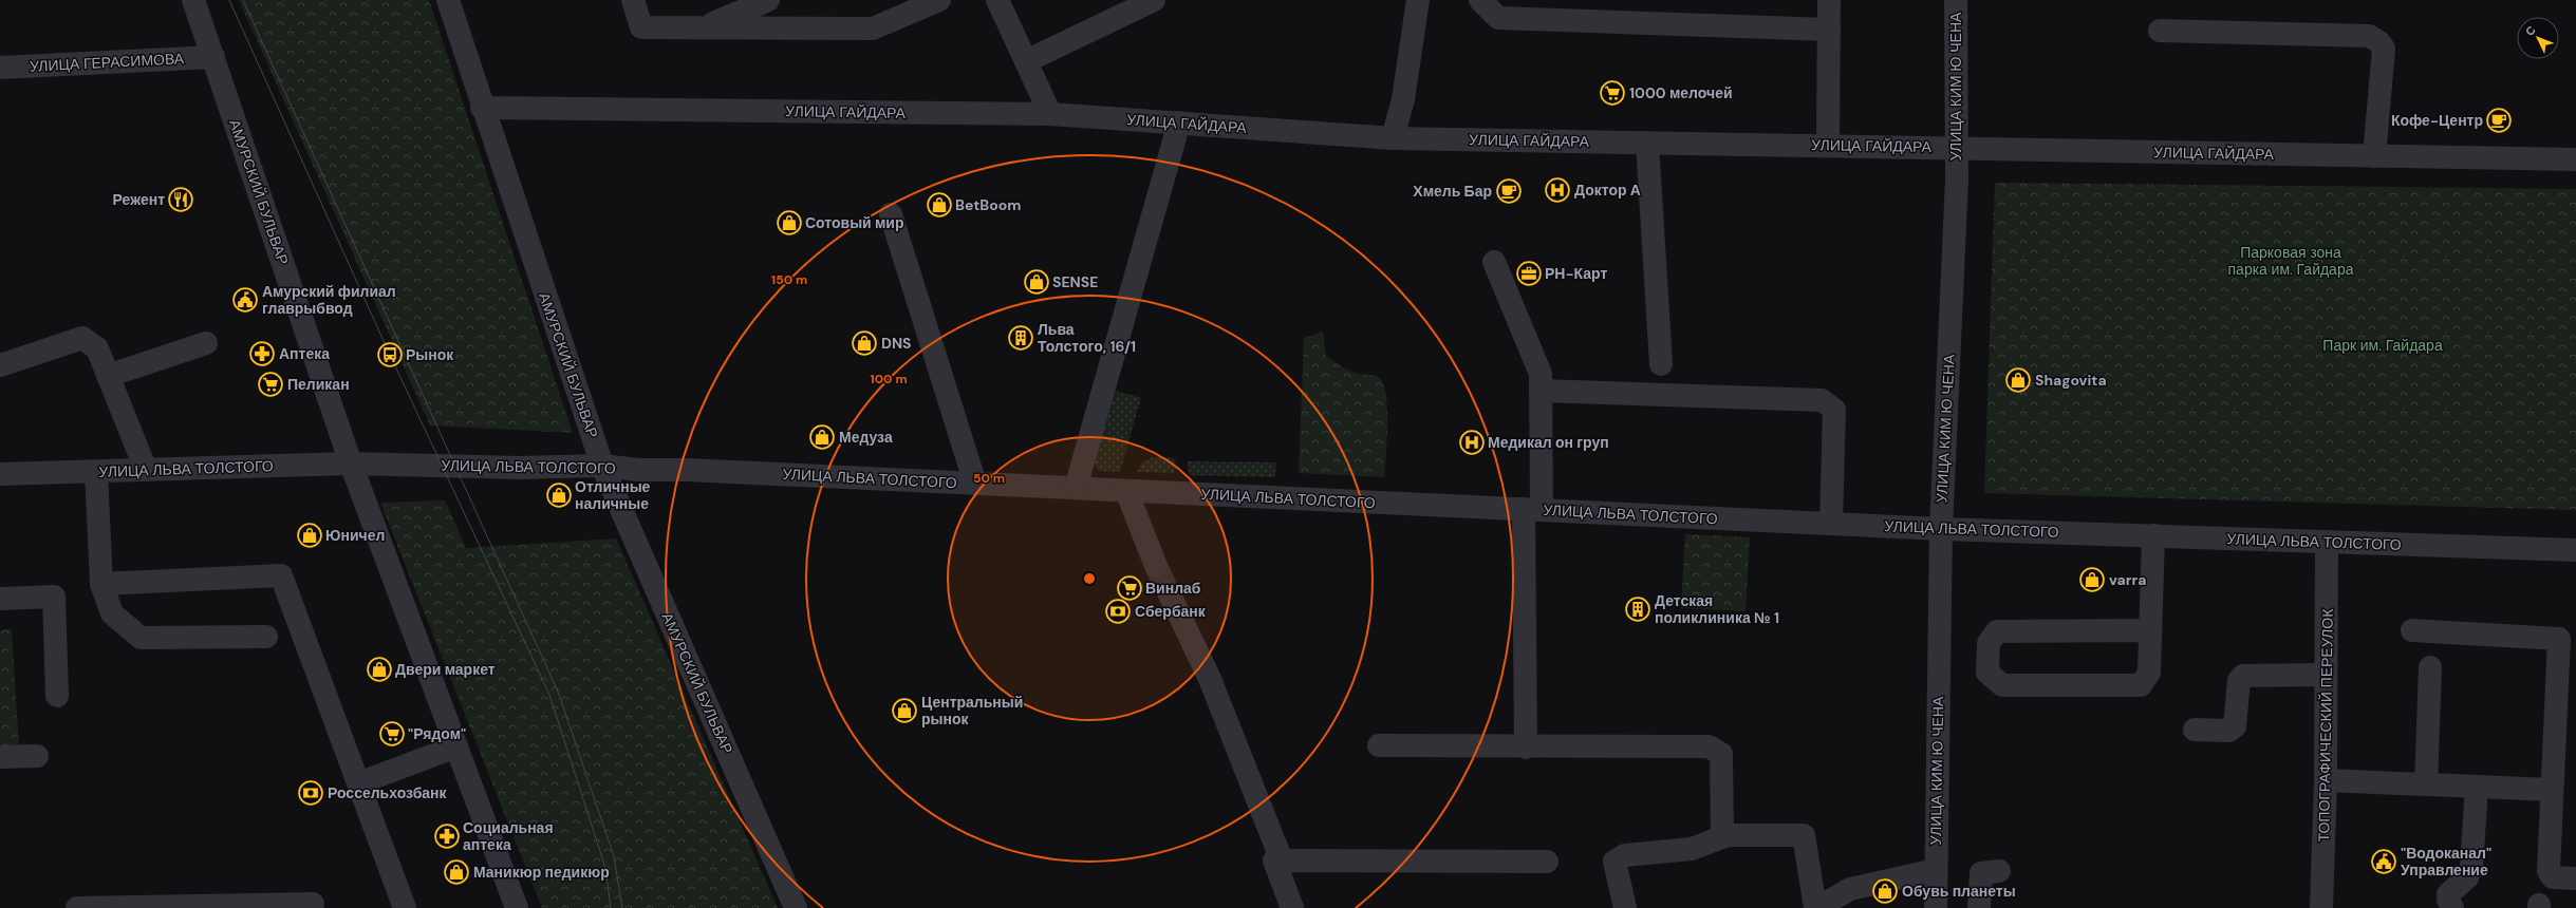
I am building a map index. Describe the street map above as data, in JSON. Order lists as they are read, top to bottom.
{
  "streets": {
    "street": [
      "УЛИЦА ГЕРАСИМОВА",
      "УЛИЦА КИМ Ю ЧЕНА",
      "УЛИЦА ГАЙДАРА",
      "АМУРСКИЙ БУЛЬВАР",
      "УЛИЦА ЛЬВА ТОЛСТОГО",
      "ТОПОГРАФИЧЕСКИЙ ПЕРЕУЛОК"
    ]
  },
  "crossings": [
    ["УЛИЦА ГЕРАСИМОВА", "АМУРСКИЙ БУЛЬВАР"],
    ["УЛИЦА КИМ Ю ЧЕНА", "УЛИЦА ГАЙДАРА"],
    ["УЛИЦА КИМ Ю ЧЕНА", "УЛИЦА ЛЬВА ТОЛСТОГО"],
    ["УЛИЦА ГАЙДАРА", "АМУРСКИЙ БУЛЬВАР"],
    ["АМУРСКИЙ БУЛЬВАР", "УЛИЦА ЛЬВА ТОЛСТОГО"],
    ["УЛИЦА ЛЬВА ТОЛСТОГО", "ТОПОГРАФИЧЕСКИЙ ПЕРЕУЛОК"]
  ],
  "parks": ["Парковая зона парка им. Гайдара", "Парк им. Гайдара"],
  "places": {
    "supermarket": [
      "1000 мелочей",
      "Пеликан",
      "Винлаб",
      "\"Рядом\""
    ],
    "cafe": ["Кофе-Центр", "Хмель Бар"],
    "hospital": ["Доктор А", "Медикал он груп"],
    "restaurant": ["Режент"],
    "shop": [
      "BetBoom",
      "Сотовый мир",
      "SENSE",
      "DNS",
      "Shagovita",
      "Медуза",
      "Отличные наличные",
      "Юничел",
      "varra",
      "Двери маркет",
      "Центральный рынок",
      "Маникюр педикюр",
      "Обувь планеты"
    ],
    "office": ["РН-Карт"],
    "public building": ["Амурский филиал главрыбвод", "\"Водоканал\" Управление"],
    "building": ["Льва Толстого, 16/1", "Детская поликлиника № 1"],
    "pharmacy": ["Аптека", "Социальная аптека"],
    "bus stop": ["Рынок"],
    "bank": ["Сбербанк", "Россельхозбанк"]
  },
  "north": "top left",
  "rings": ["150 m", "100 m", "50 m"]
}
